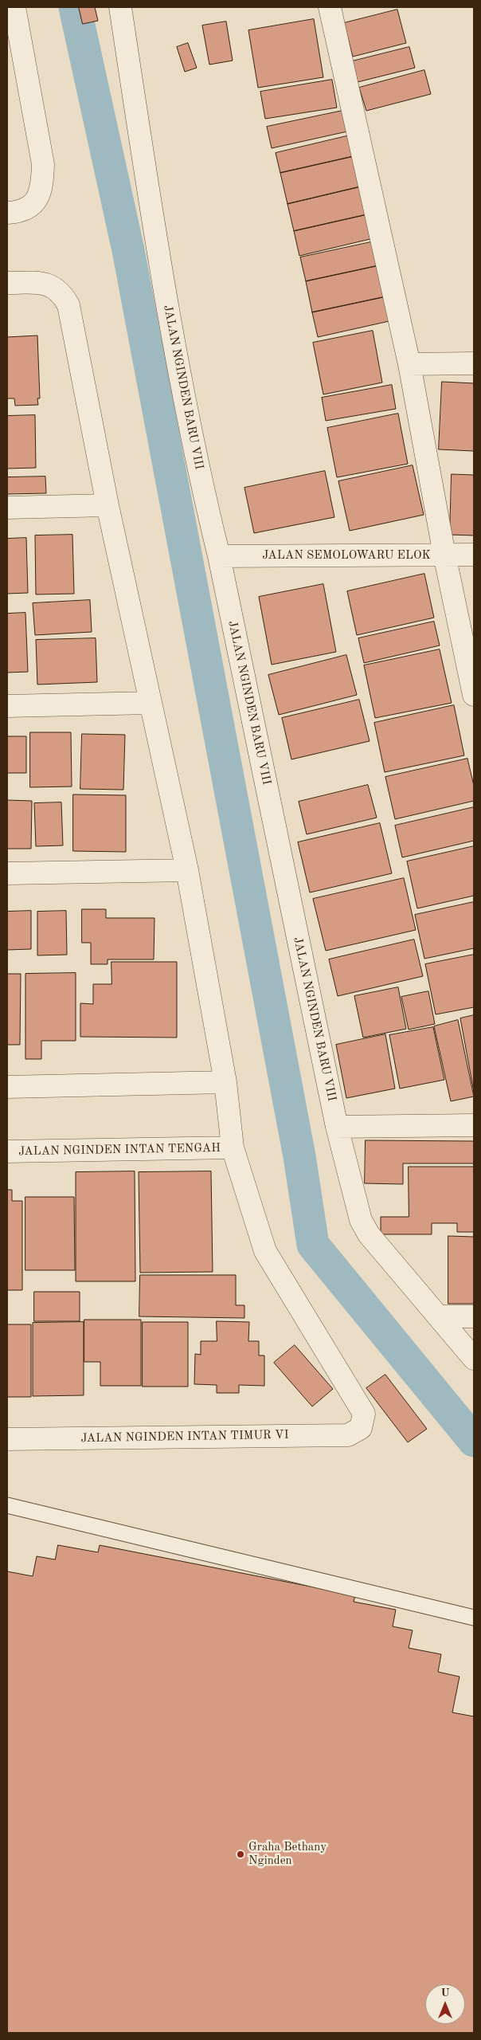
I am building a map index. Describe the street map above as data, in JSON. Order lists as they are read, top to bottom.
{
  "streets": {
    "street": [
      "JALAN NGINDEN BARU VIII",
      "JALAN SEMOLOWARU ELOK",
      "JALAN NGINDEN INTAN TENGAH",
      "JALAN NGINDEN INTAN TIMUR VI"
    ]
  },
  "crossings": [
    ["JALAN NGINDEN BARU VIII", "JALAN SEMOLOWARU ELOK"],
    ["JALAN NGINDEN INTAN TENGAH", "JALAN NGINDEN INTAN TIMUR VI"]
  ],
  "places": ["Graha Bethany Nginden"],
  "north": "top"
}
